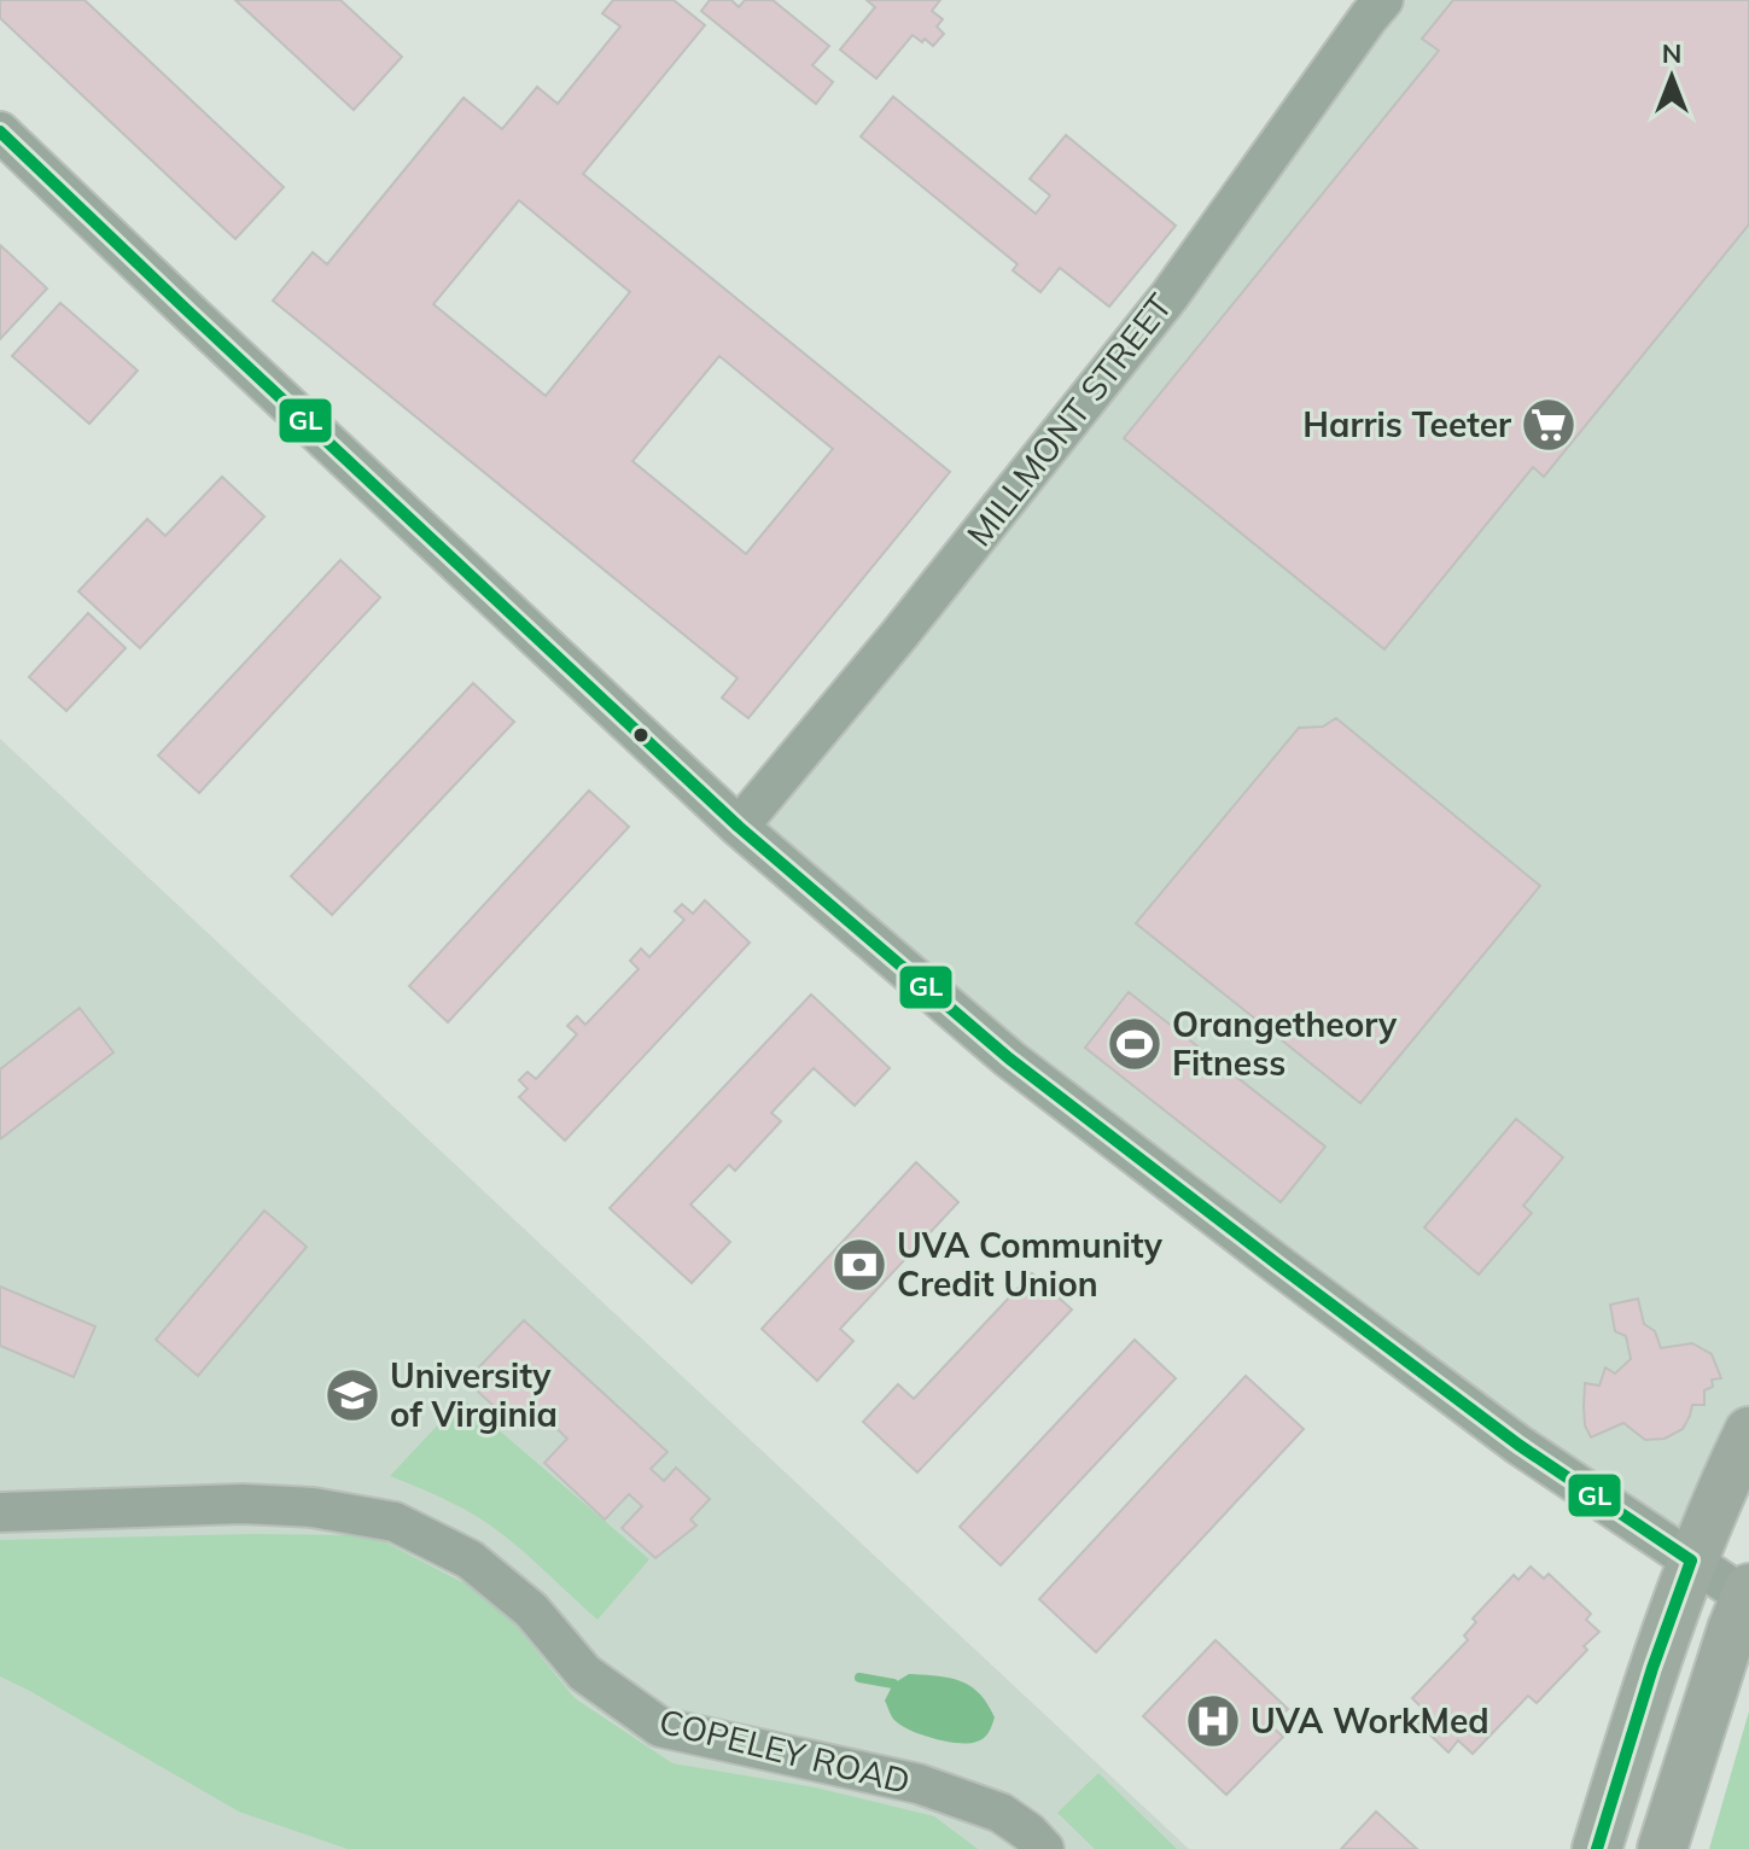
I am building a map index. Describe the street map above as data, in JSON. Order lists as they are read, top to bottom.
{
  "streets": {
    "street": ["MILLMONT STREET", "COPELEY ROAD"]
  },
  "places": {
    "supermarket": ["Harris Teeter"],
    "sports": ["Orangetheory Fitness"],
    "bank": ["UVA Community Credit Union"],
    "school or university": ["University of Virginia"],
    "hospital": ["UVA WorkMed"]
  },
  "lines": ["transit line GL"],
  "north": "top"
}
